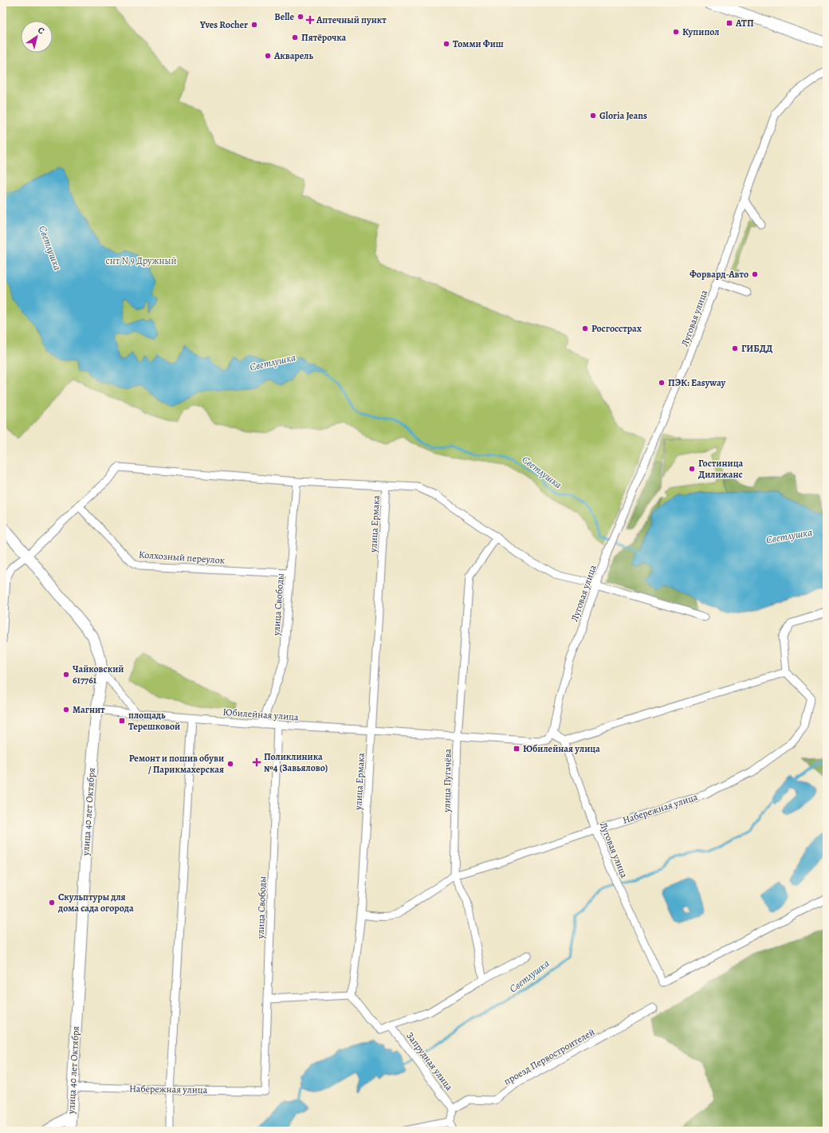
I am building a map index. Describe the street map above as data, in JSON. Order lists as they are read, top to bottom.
{
  "streets": {
    "main road": ["улица 40 лет Октября"],
    "street": [
      "Луговая улица",
      "улица Ермака",
      "Колхозный переулок",
      "улица Свободы",
      "Юбилейная улица",
      "улица Пугачёва",
      "Набережная улица",
      "проезд Первостроителей",
      "Запрудная улица"
    ]
  },
  "crossings": [
    ["Луговая улица", "Юбилейная улица"],
    ["Луговая улица", "Набережная улица"],
    ["улица Ермака", "Юбилейная улица"],
    ["улица Ермака", "Набережная улица"],
    ["Колхозный переулок", "улица Свободы"],
    ["улица Свободы", "Юбилейная улица"],
    ["улица Свободы", "Набережная улица"],
    ["Юбилейная улица", "улица Пугачёва"],
    ["Юбилейная улица", "улица 40 лет Октября"],
    ["улица Пугачёва", "Набережная улица"],
    ["Набережная улица", "улица 40 лет Октября"],
    ["проезд Первостроителей", "Запрудная улица"]
  ],
  "water": ["Светлушка"],
  "parks": ["снт N 9 Дружный"],
  "places": {
    "other": [
      "Belle",
      "Yves Rocher",
      "Купипол",
      "Пятёрочка",
      "Томми Фиш",
      "Акварель",
      "Gloria Jeans",
      "Форвард-Авто",
      "Росгосстрах",
      "ГИБДД",
      "ПЭК: Easyway",
      "Гостиница Дилижанс",
      "Чайковский 617761",
      "Магнит",
      "Ремонт и пошив обуви / Парикмахерская",
      "Скульптуры для дома сада огорода"
    ],
    "health": ["Аптечный пункт", "Поликлиника №4 (Завьялово)"],
    "transit": ["АТП", "площадь Терешковой", "Юбилейная улица"]
  },
  "north": "top right"
}
